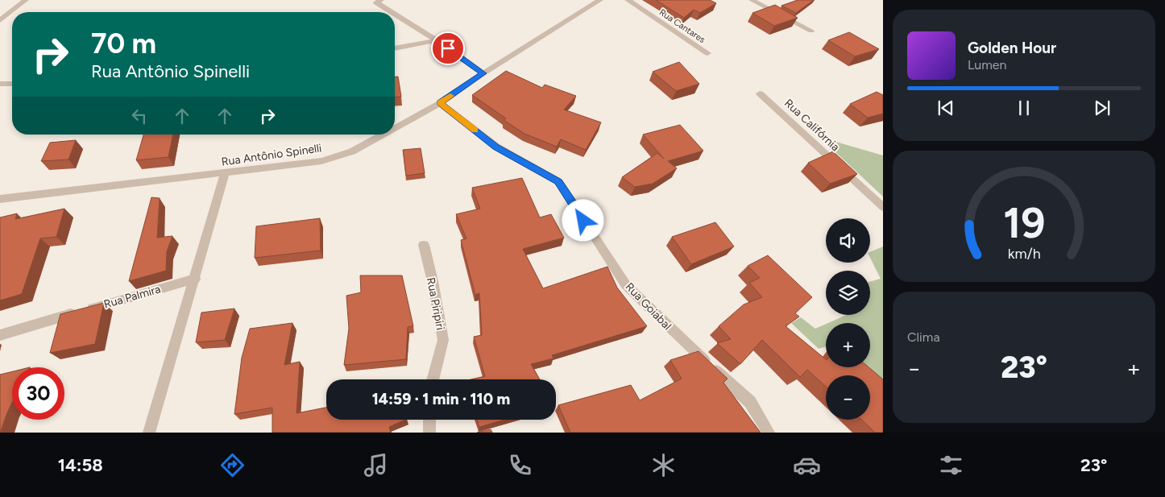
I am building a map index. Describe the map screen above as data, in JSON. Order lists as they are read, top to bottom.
{
  "streets": {
    "street": [
      "Rua Cantares",
      "Rua Califórnia",
      "Rua Antônio Spinelli",
      "Rua Palmira",
      "Rua Piripiri",
      "Rua Goiabal"
    ]
  },
  "crossings": [
    ["Rua Antônio Spinelli", "Rua Goiabal"]
  ],
  "page": {
    "turn": ["70 m", "Rua Antônio Spinelli"],
    "song": ["Golden Hour", "Lumen"],
    "map_buttons": ["+", "−"],
    "tile": "Clima",
    "heat": ["−", "23°", "+"],
    "limit": "30",
    "trip": "14:59 · 1 min · 110 m",
    "tabs": ["14:58", "23°"],
    "gauge": ["19", "km/h"]
  }
}
